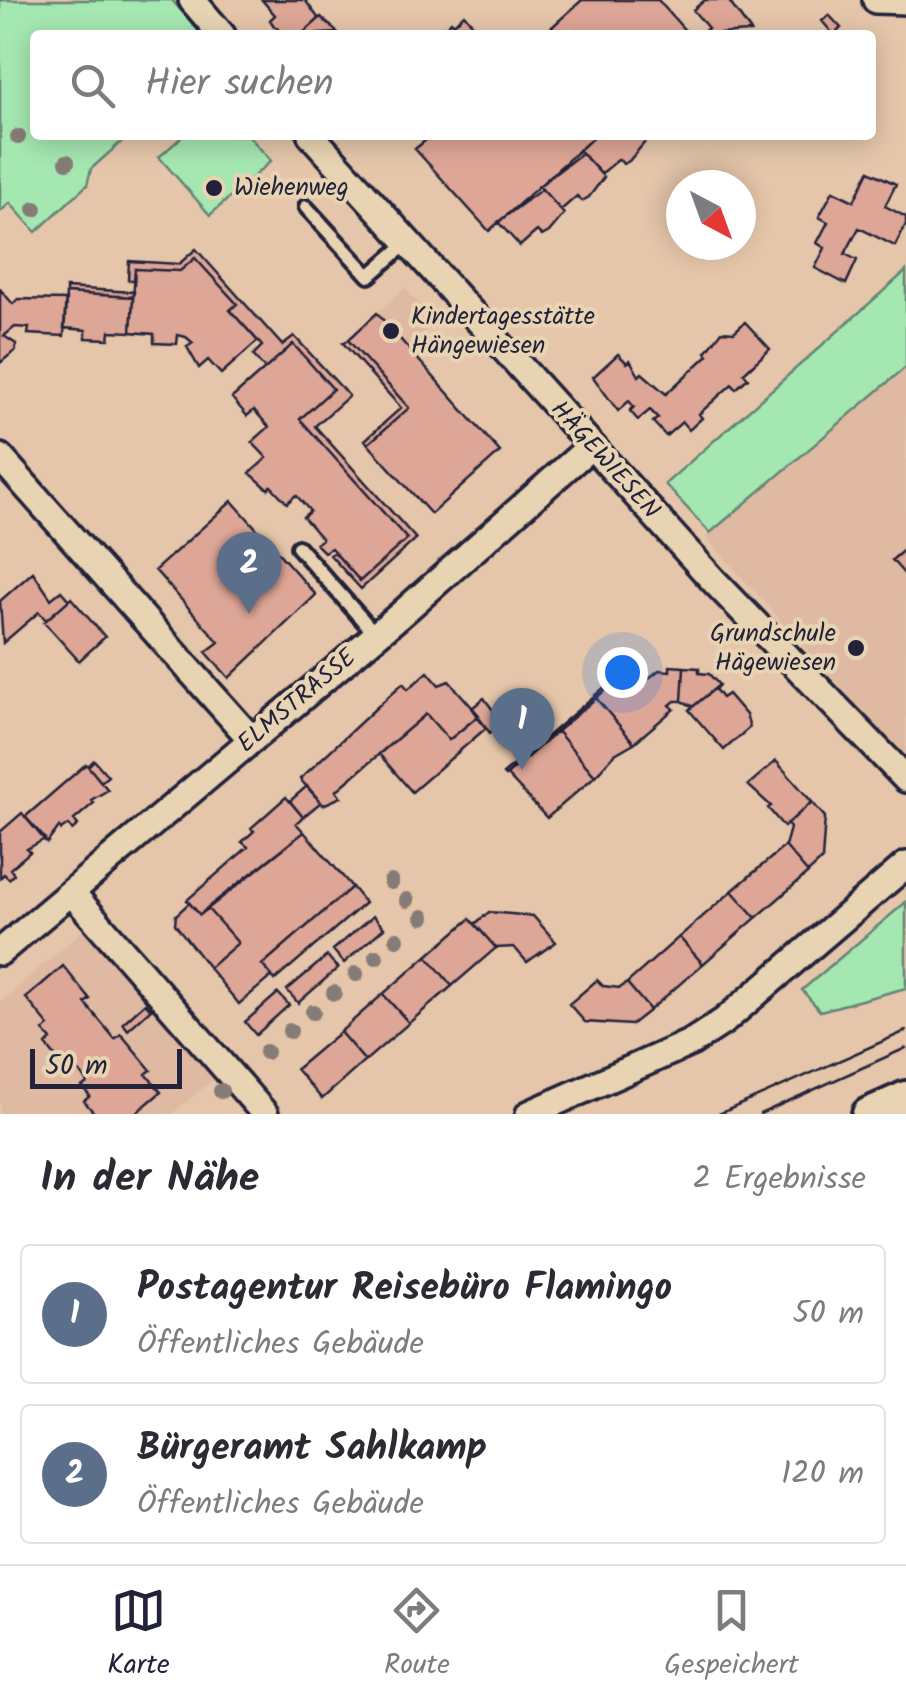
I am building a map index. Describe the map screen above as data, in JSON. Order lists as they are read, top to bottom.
{
  "streets": {
    "street": ["HÄGEWIESEN", "ELMSTRASSE"]
  },
  "crossings": [
    ["HÄGEWIESEN", "ELMSTRASSE"]
  ],
  "places": ["Wiehenweg", "Kindertagesstätte Hängewiesen", "Grundschule Hägewiesen"],
  "scale_bar": "50 m",
  "north": "bottom right",
  "page": {
    "search": "Hier suchen",
    "pins": ["2", "1"],
    "scale": "50 m",
    "heading": ["In der Nähe", "2 Ergebnisse"],
    "list": [
      {
        "mark": "1",
        "name": "Postagentur Reisebüro Flamingo",
        "note": "Öffentliches Gebäude",
        "value": "50 m"
      },
      {
        "mark": "2",
        "name": "Bürgeramt Sahlkamp",
        "note": "Öffentliches Gebäude",
        "value": "120 m"
      }
    ],
    "nav": ["Karte", "Route", "Gespeichert"]
  }
}
